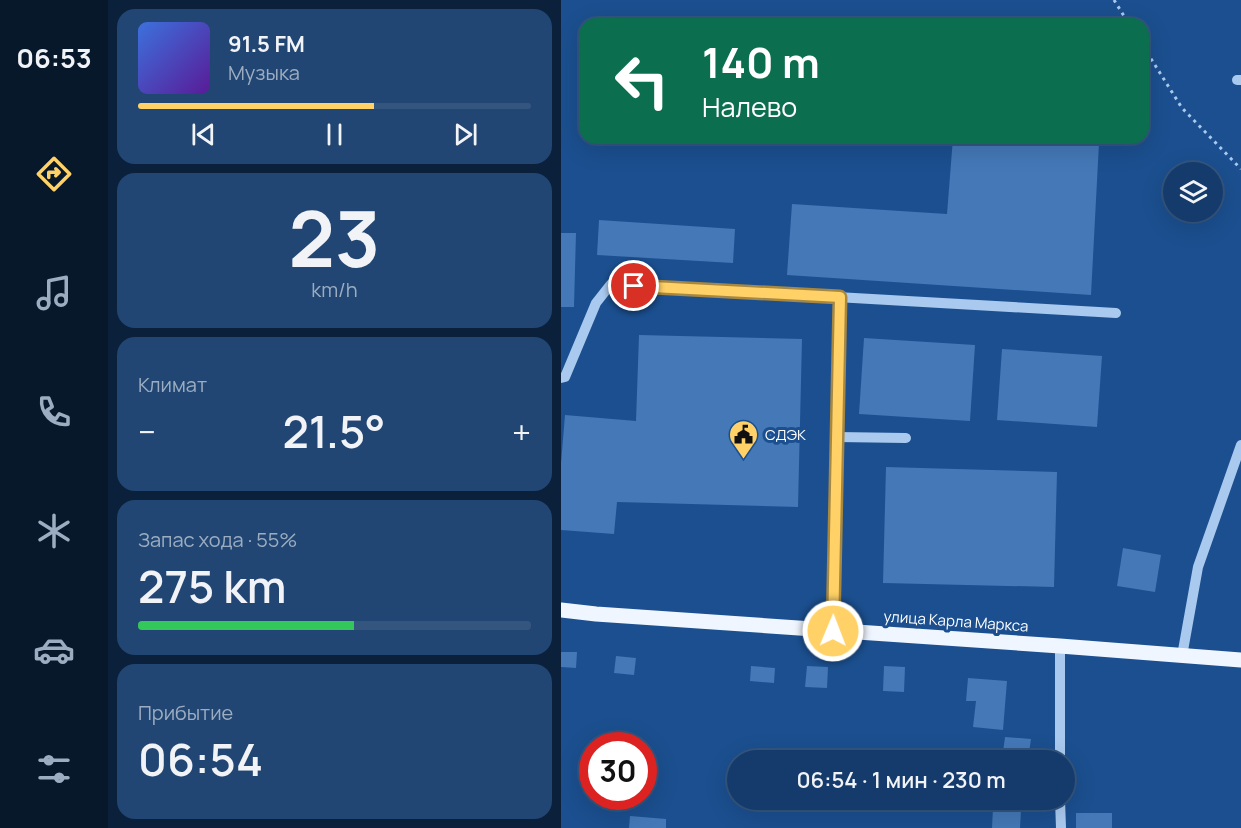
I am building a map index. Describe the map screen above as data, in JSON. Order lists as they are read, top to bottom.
{
  "streets": {
    "main road": ["улица Карла Маркса"]
  },
  "places": {
    "public building": ["СДЭК"]
  },
  "page": {
    "tabs": "06:53",
    "turn": ["140 m", "Налево"],
    "song": ["91.5 FM", "Музыка"],
    "tile": [
      ["23", "km/h"],
      "Климат",
      ["Запас хода · 55%", "275 km"],
      ["Прибытие", "06:54"]
    ],
    "heat": ["−", "21.5°", "+"],
    "limit": "30",
    "trip": "06:54 · 1 мин · 230 m"
  }
}
